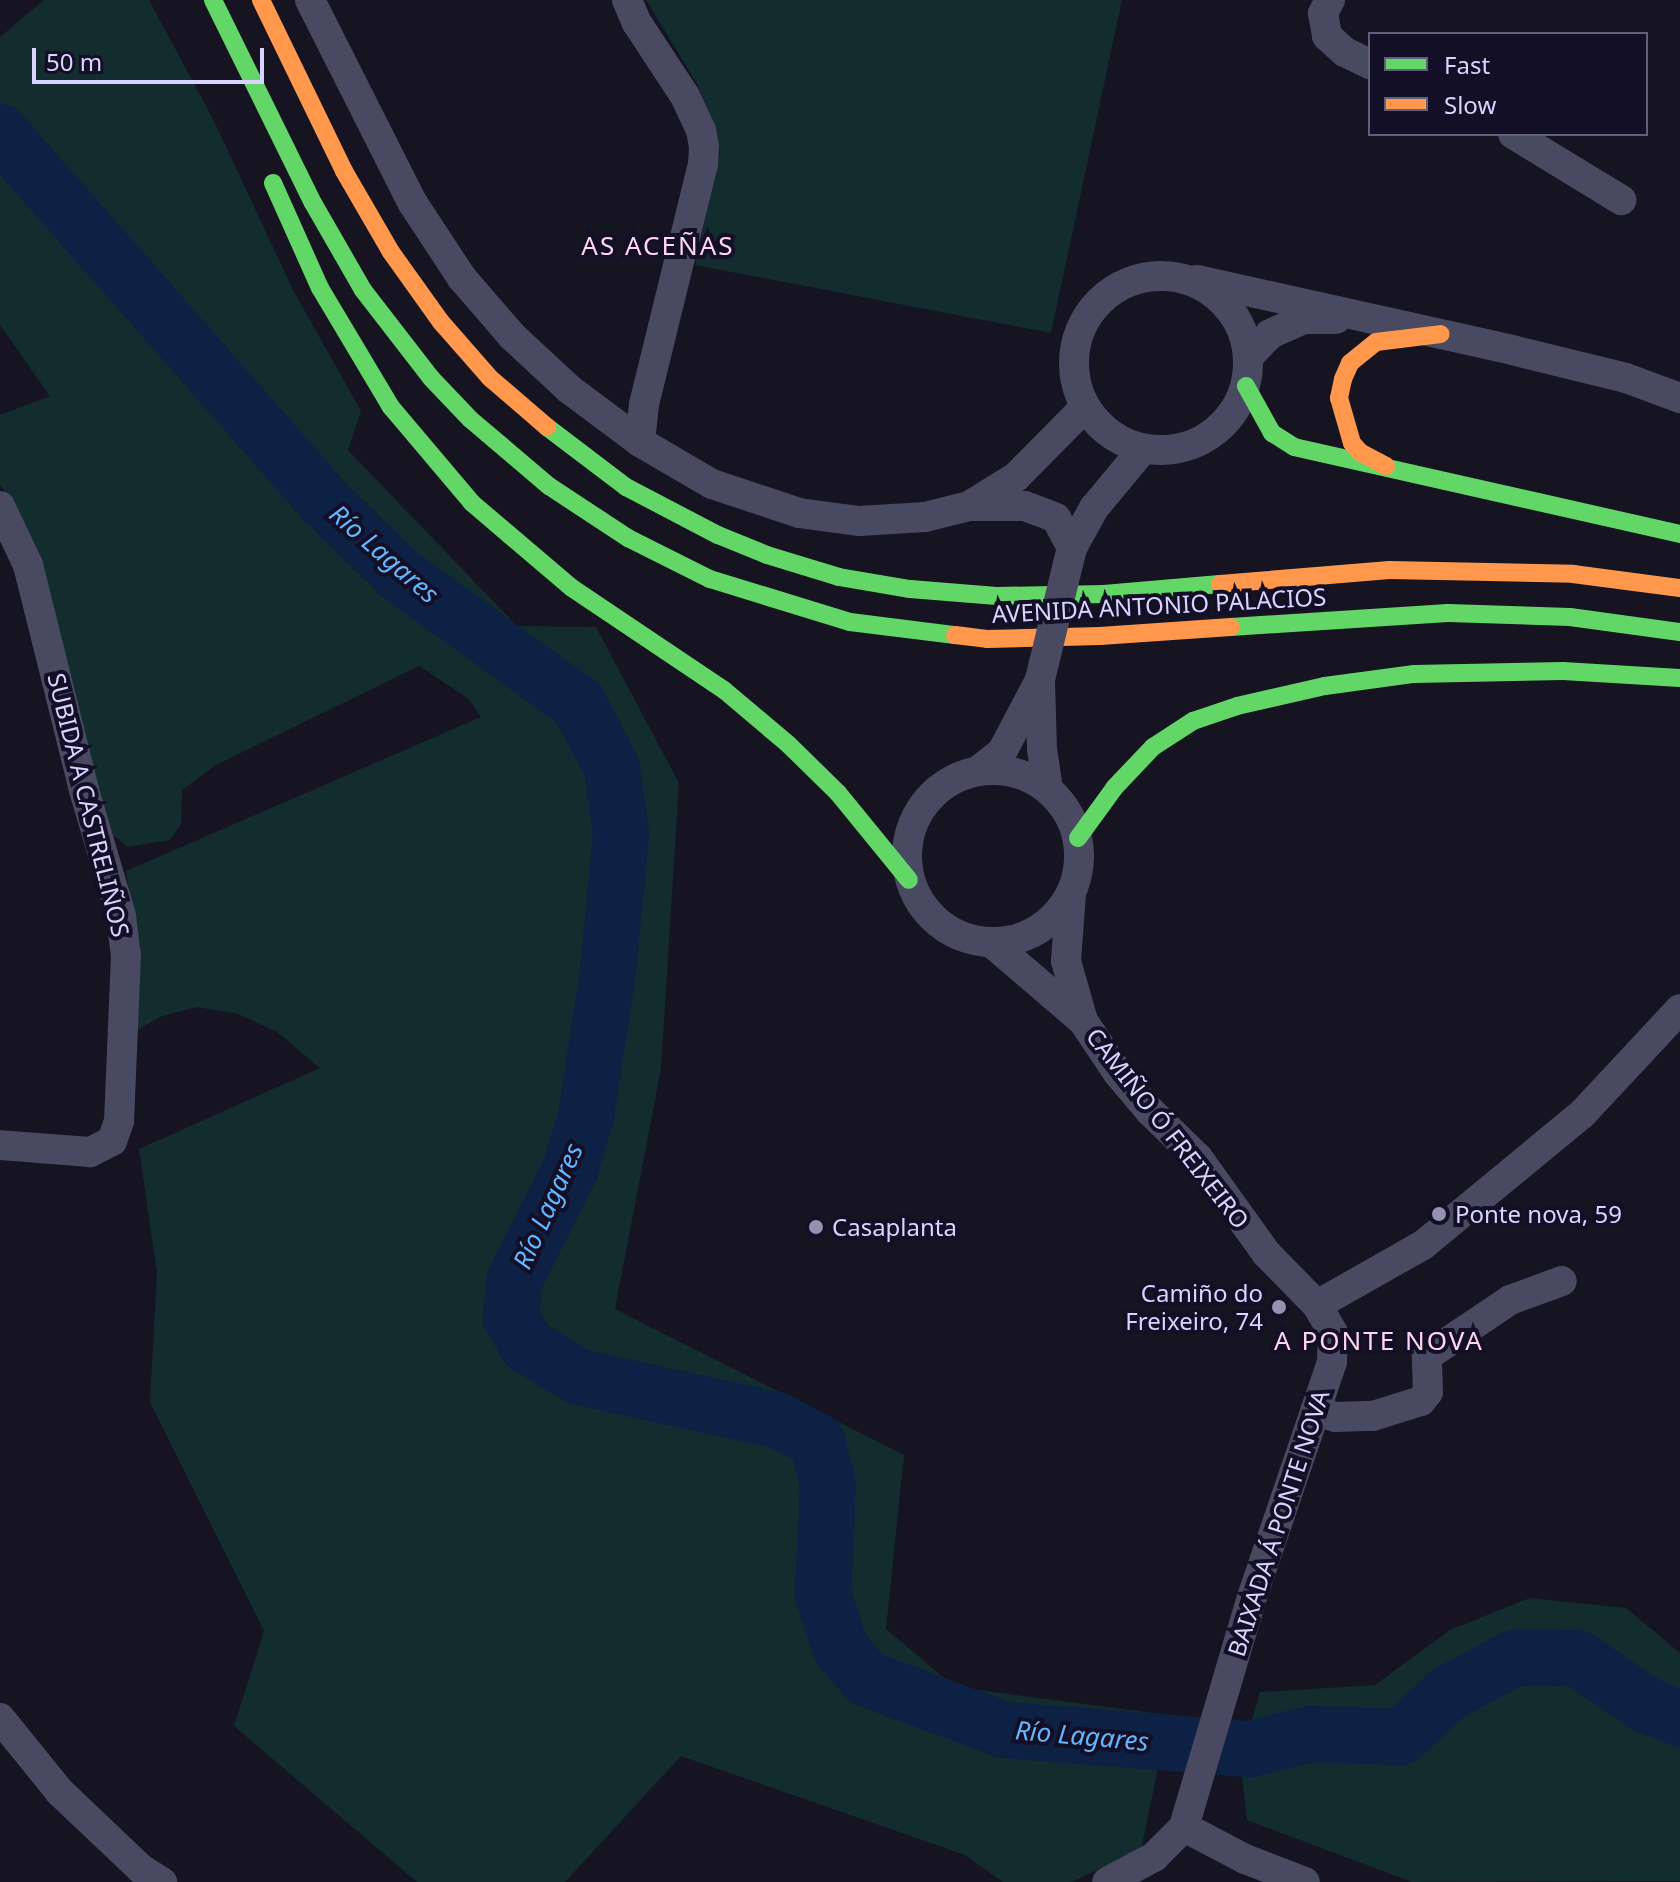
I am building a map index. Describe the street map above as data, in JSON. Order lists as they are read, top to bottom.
{
  "streets": {
    "main road": ["AVENIDA ANTONIO PALACIOS"],
    "street": ["SUBIDA A CASTRELIÑOS", "CAMIÑO Ó FREIXEIRO", "BAIXADA Á PONTE NOVA"]
  },
  "crossings": [
    ["CAMIÑO Ó FREIXEIRO", "BAIXADA Á PONTE NOVA"]
  ],
  "districts": ["AS ACEÑAS", "A PONTE NOVA"],
  "water": ["Río Lagares"],
  "places": ["Ponte nova, 59", "Casaplanta", "Camiño do Freixeiro, 74"],
  "legend": ["Fast", "Slow"],
  "scale_bar": "50 m"
}
